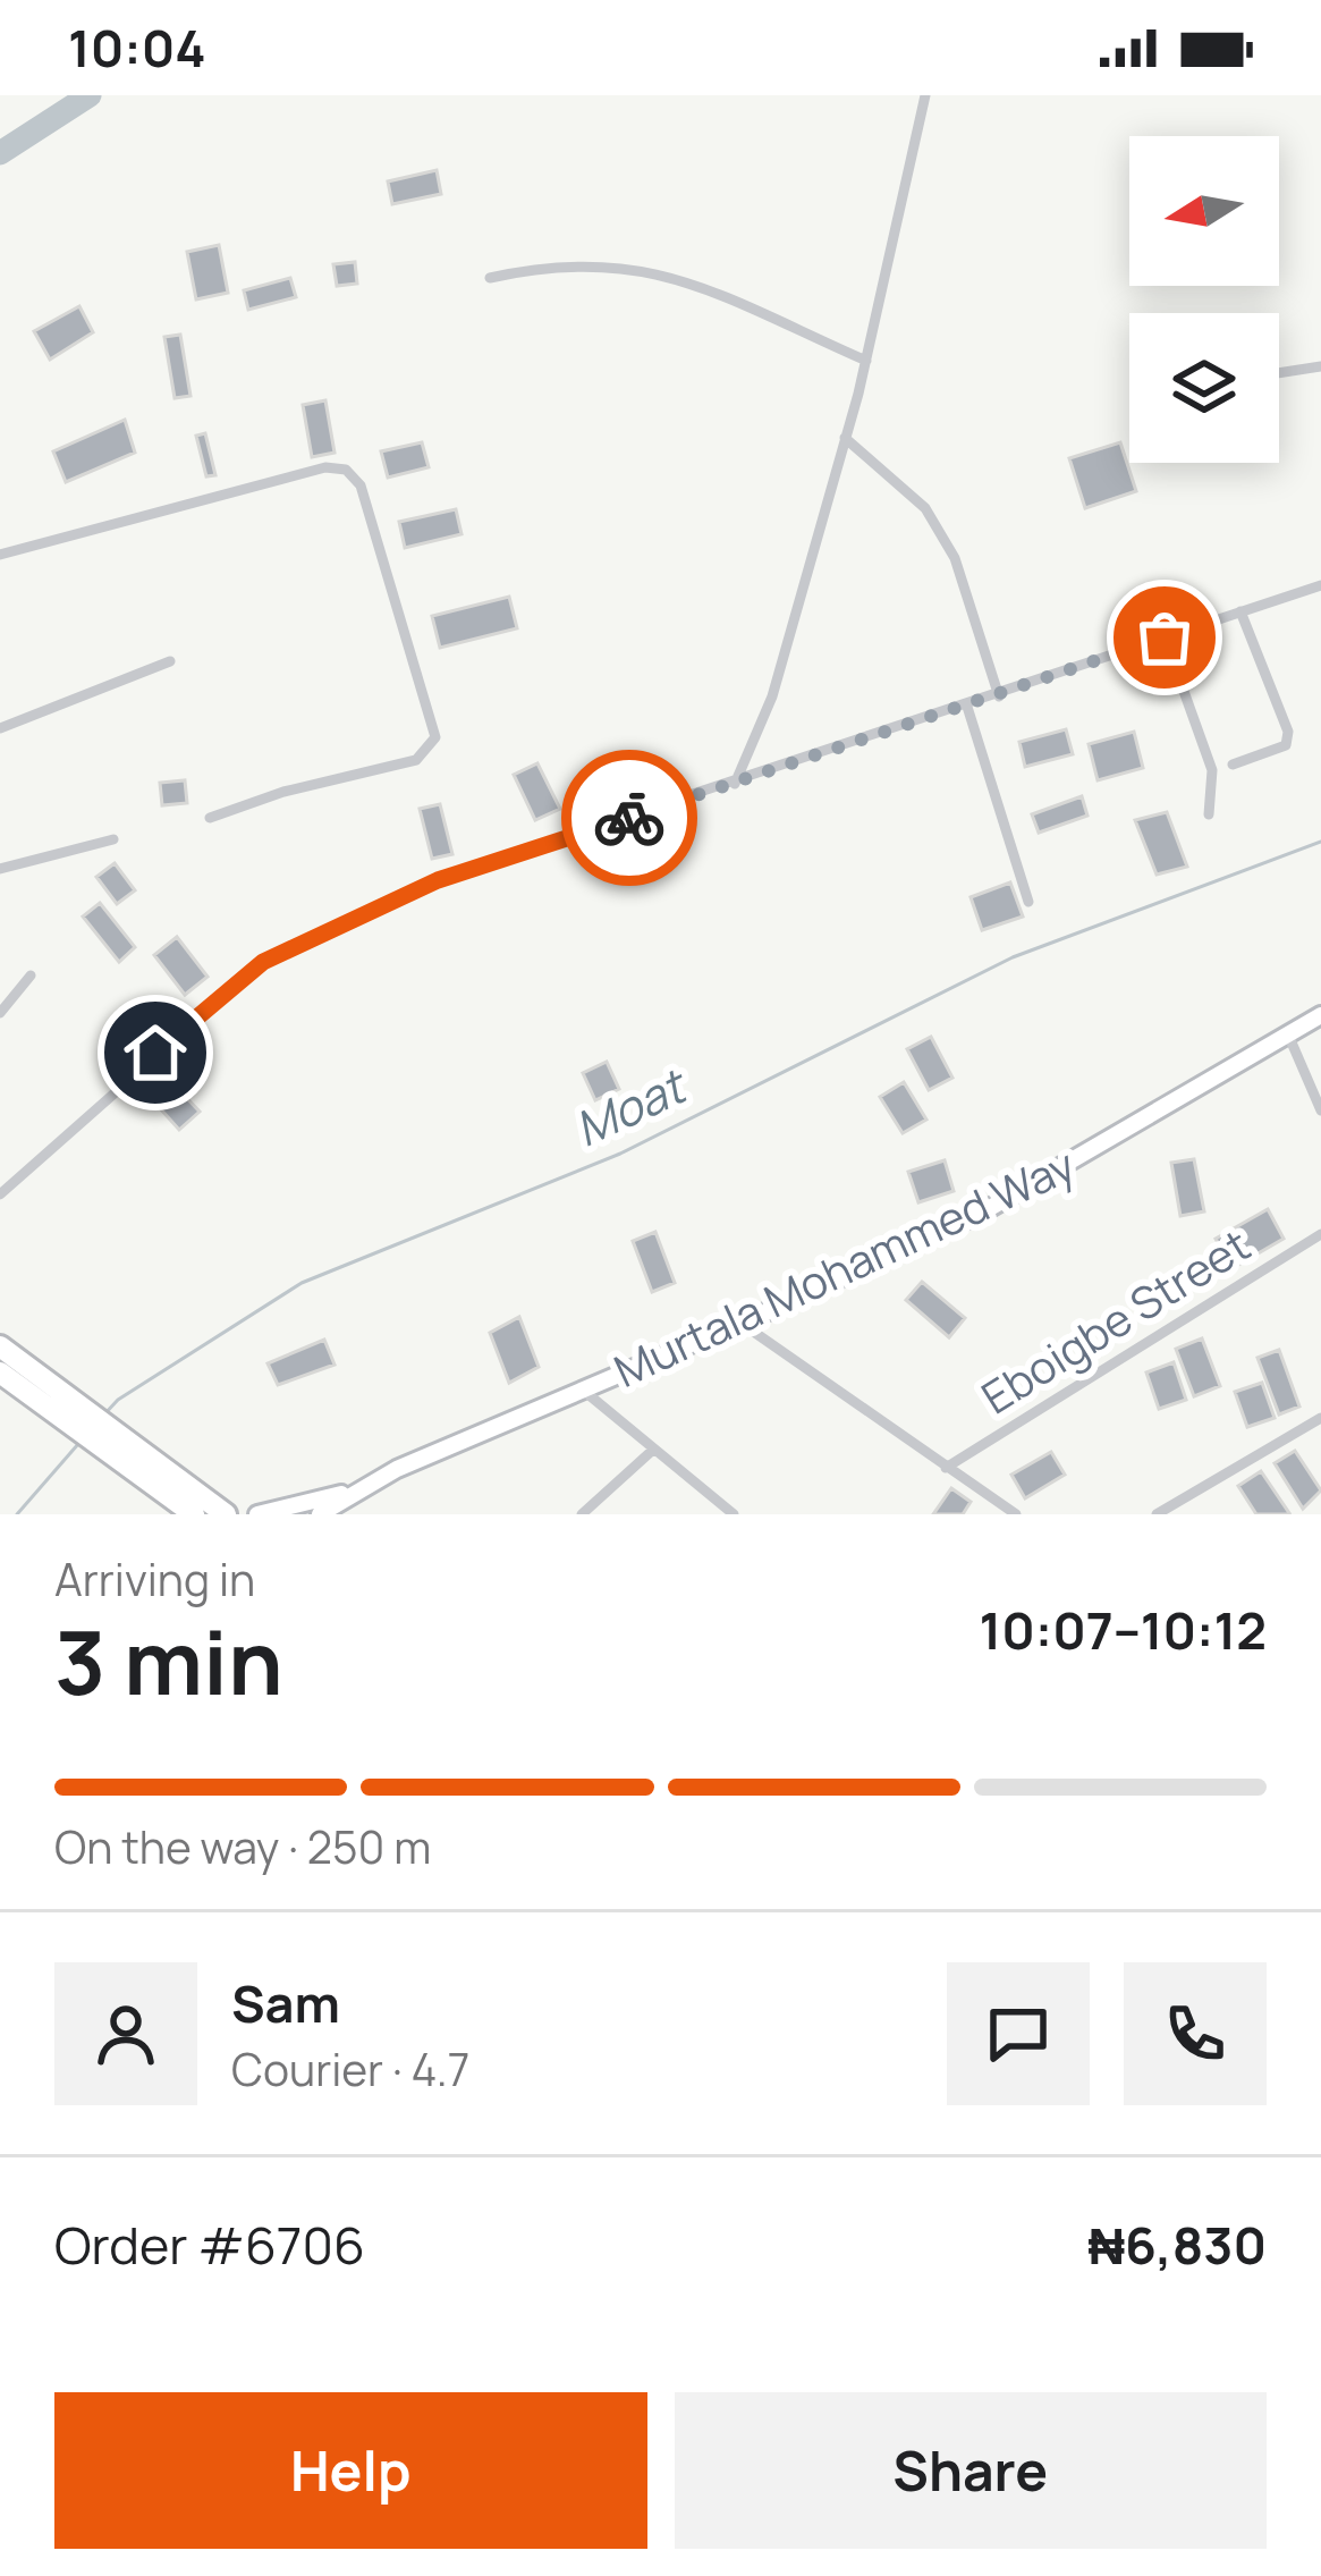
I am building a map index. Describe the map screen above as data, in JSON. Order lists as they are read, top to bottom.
{
  "streets": {
    "street": ["Murtala Mohammed Way", "Eboigbe Street"]
  },
  "water": ["Moat"],
  "north": "left",
  "page": {
    "status": "10:04",
    "heading": ["3 min", "Arriving in", "10:07–10:12"],
    "panel": [
      "Sam",
      "Courier · 4.7",
      "Order #6706",
      "₦6,830"
    ],
    "bar": "On the way · 250 m",
    "buttons": ["Help", "Share"]
  }
}
